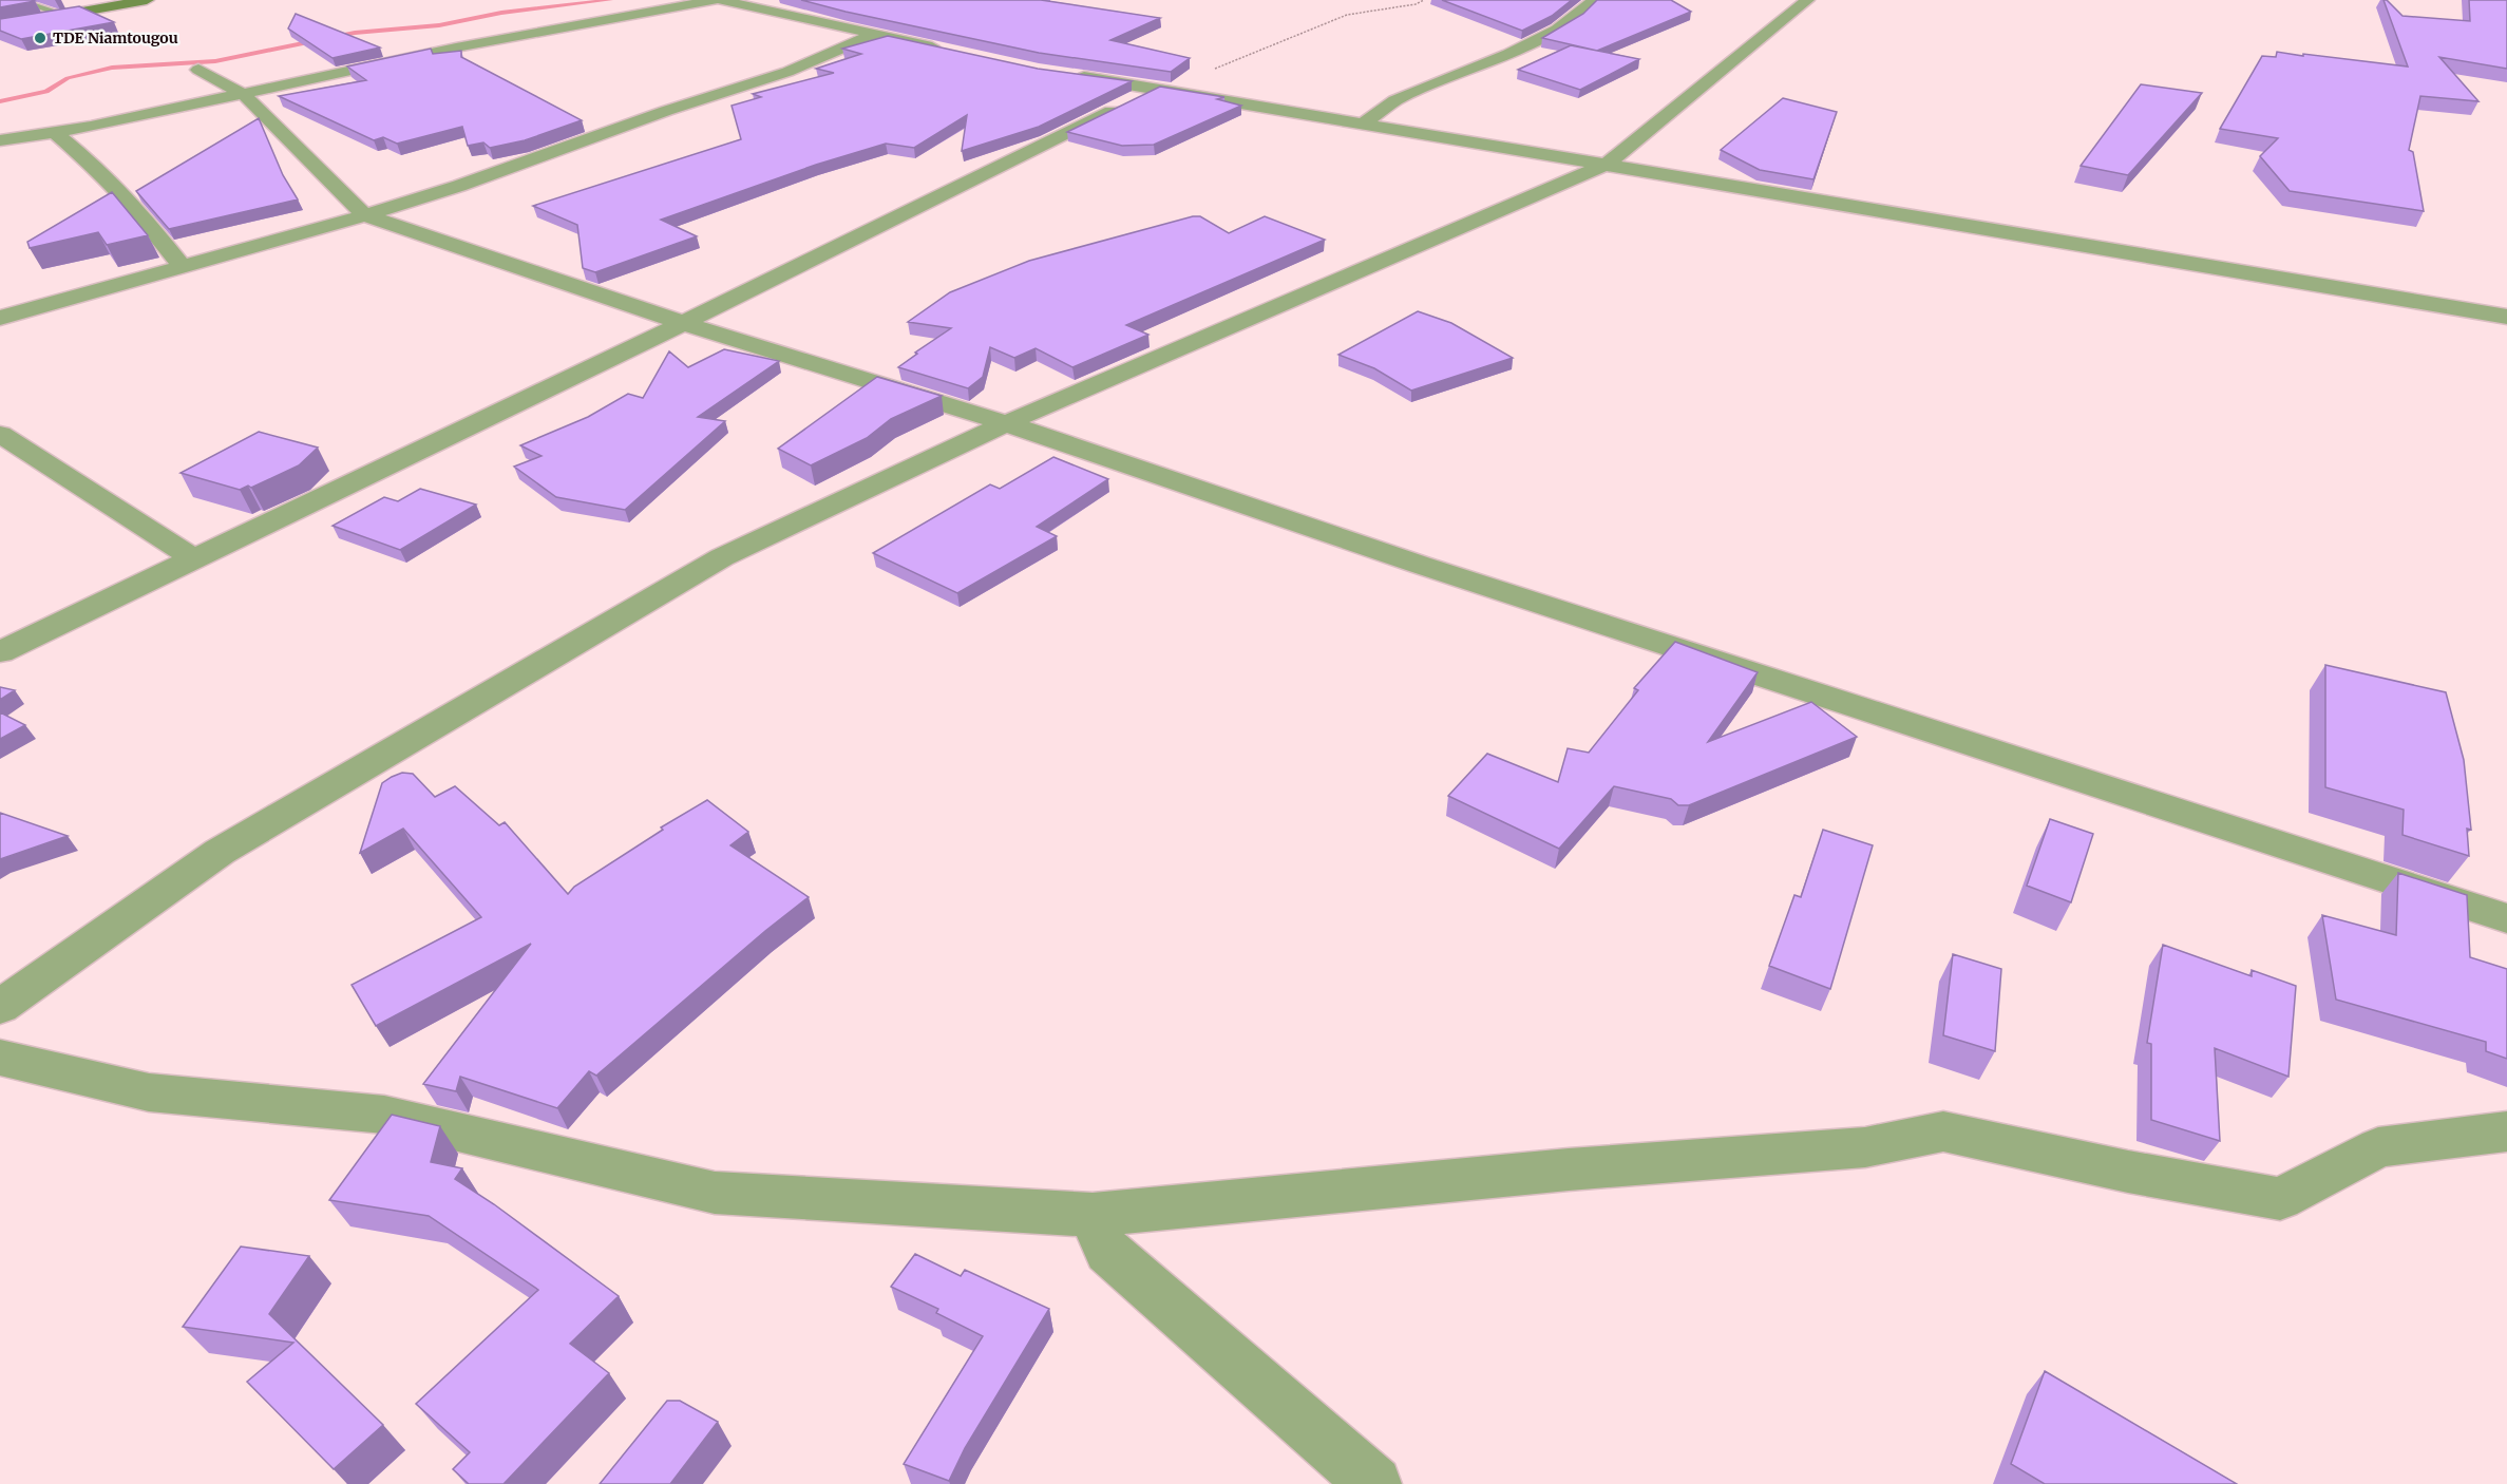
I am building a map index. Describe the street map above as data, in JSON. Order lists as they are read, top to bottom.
{
  "places": ["TDE Niamtougou"]
}
